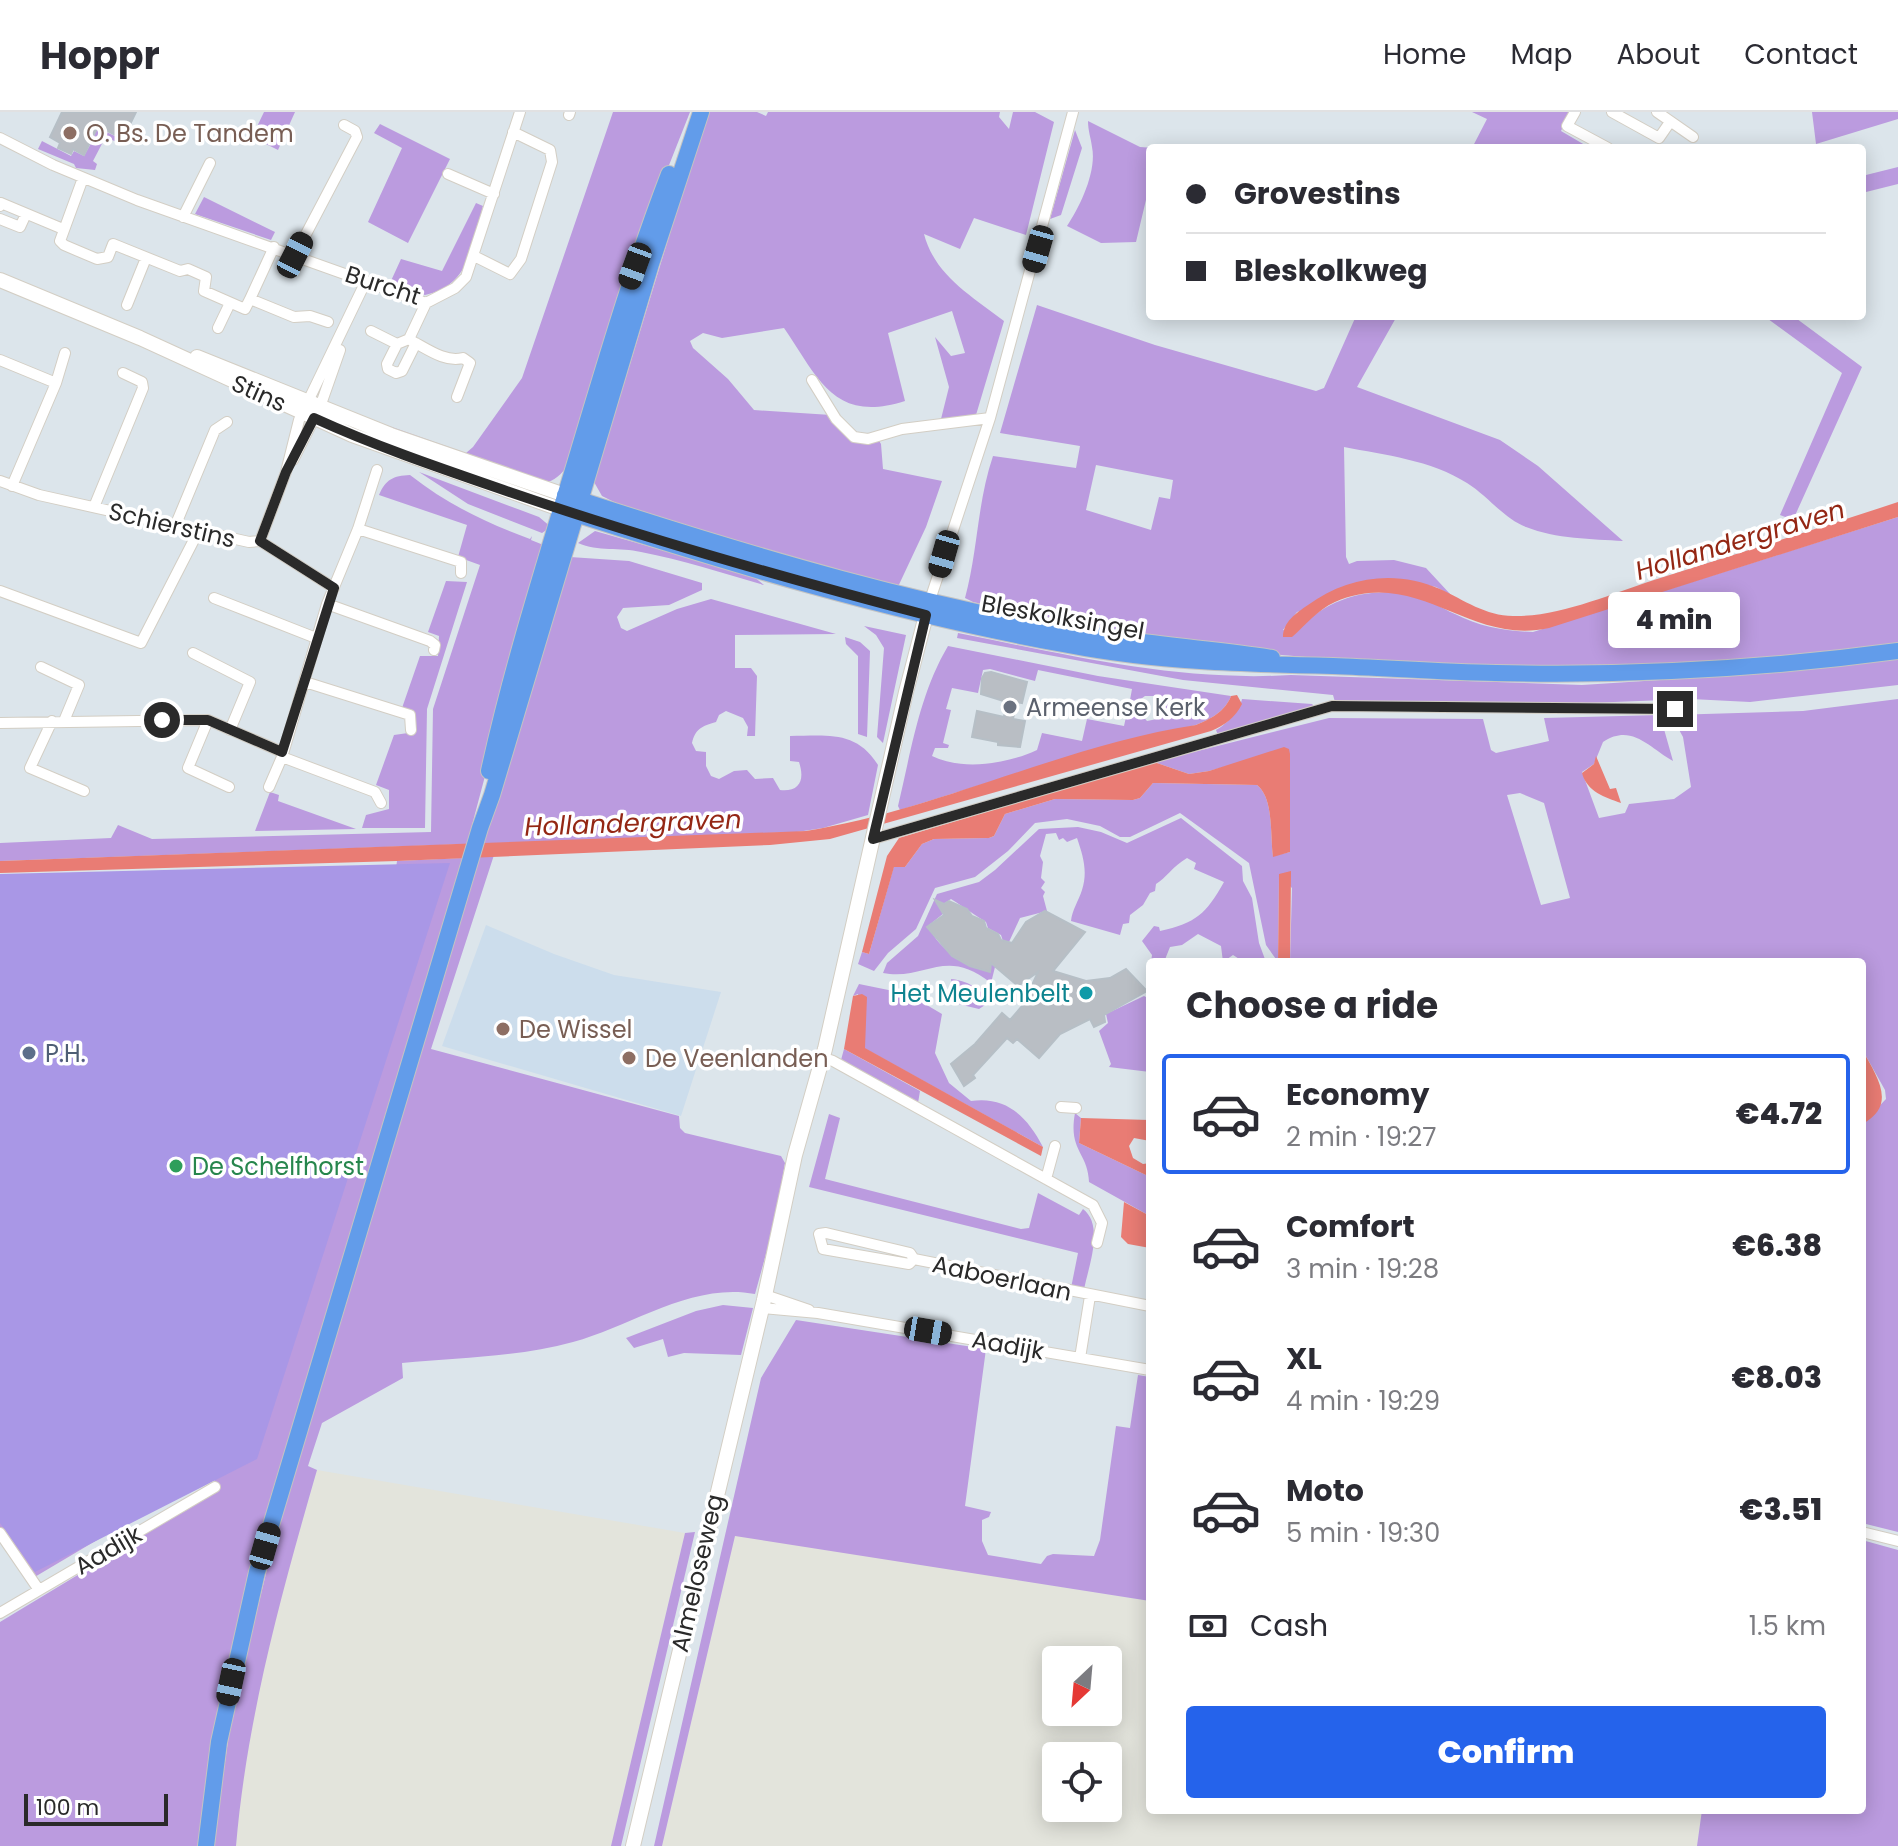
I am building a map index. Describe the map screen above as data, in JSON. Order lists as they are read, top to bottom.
{
  "streets": {
    "main road": ["Bleskolksingel"],
    "street": [
      "Burcht",
      "Stins",
      "Schierstins",
      "Aaboerlaan",
      "Aadijk",
      "Almeloseweg"
    ]
  },
  "crossings": [
    ["Stins", "Bleskolksingel"],
    ["Bleskolksingel", "Almeloseweg"],
    ["Aaboerlaan", "Aadijk"],
    ["Aadijk", "Almeloseweg"]
  ],
  "water": ["Hollandergraven"],
  "places": [
    "O. Bs. De Tandem",
    "Armeense Kerk",
    "Het Meulenbelt",
    "De Wissel",
    "P.H.",
    "De Veenlanden",
    "De Schelfhorst"
  ],
  "scale_bar": "100 m",
  "north": "bottom left",
  "page": {
    "header": "Hoppr",
    "nav": [
      "Home",
      "Map",
      "About",
      "Contact"
    ],
    "banner": ["Grovestins", "Bleskolkweg"],
    "bubble": "4 min",
    "heading": "Choose a ride",
    "list": [
      {
        "name": "Economy",
        "note": "2 min · 19:27",
        "value": "€4.72"
      },
      {
        "name": "Comfort",
        "note": "3 min · 19:28",
        "value": "€6.38"
      },
      {
        "name": "XL",
        "note": "4 min · 19:29",
        "value": "€8.03"
      },
      {
        "name": "Moto",
        "note": "5 min · 19:30",
        "value": "€3.51"
      }
    ],
    "pay": ["Cash", "1.5 km"],
    "buttons": "Confirm",
    "scale": "100 m"
  }
}
